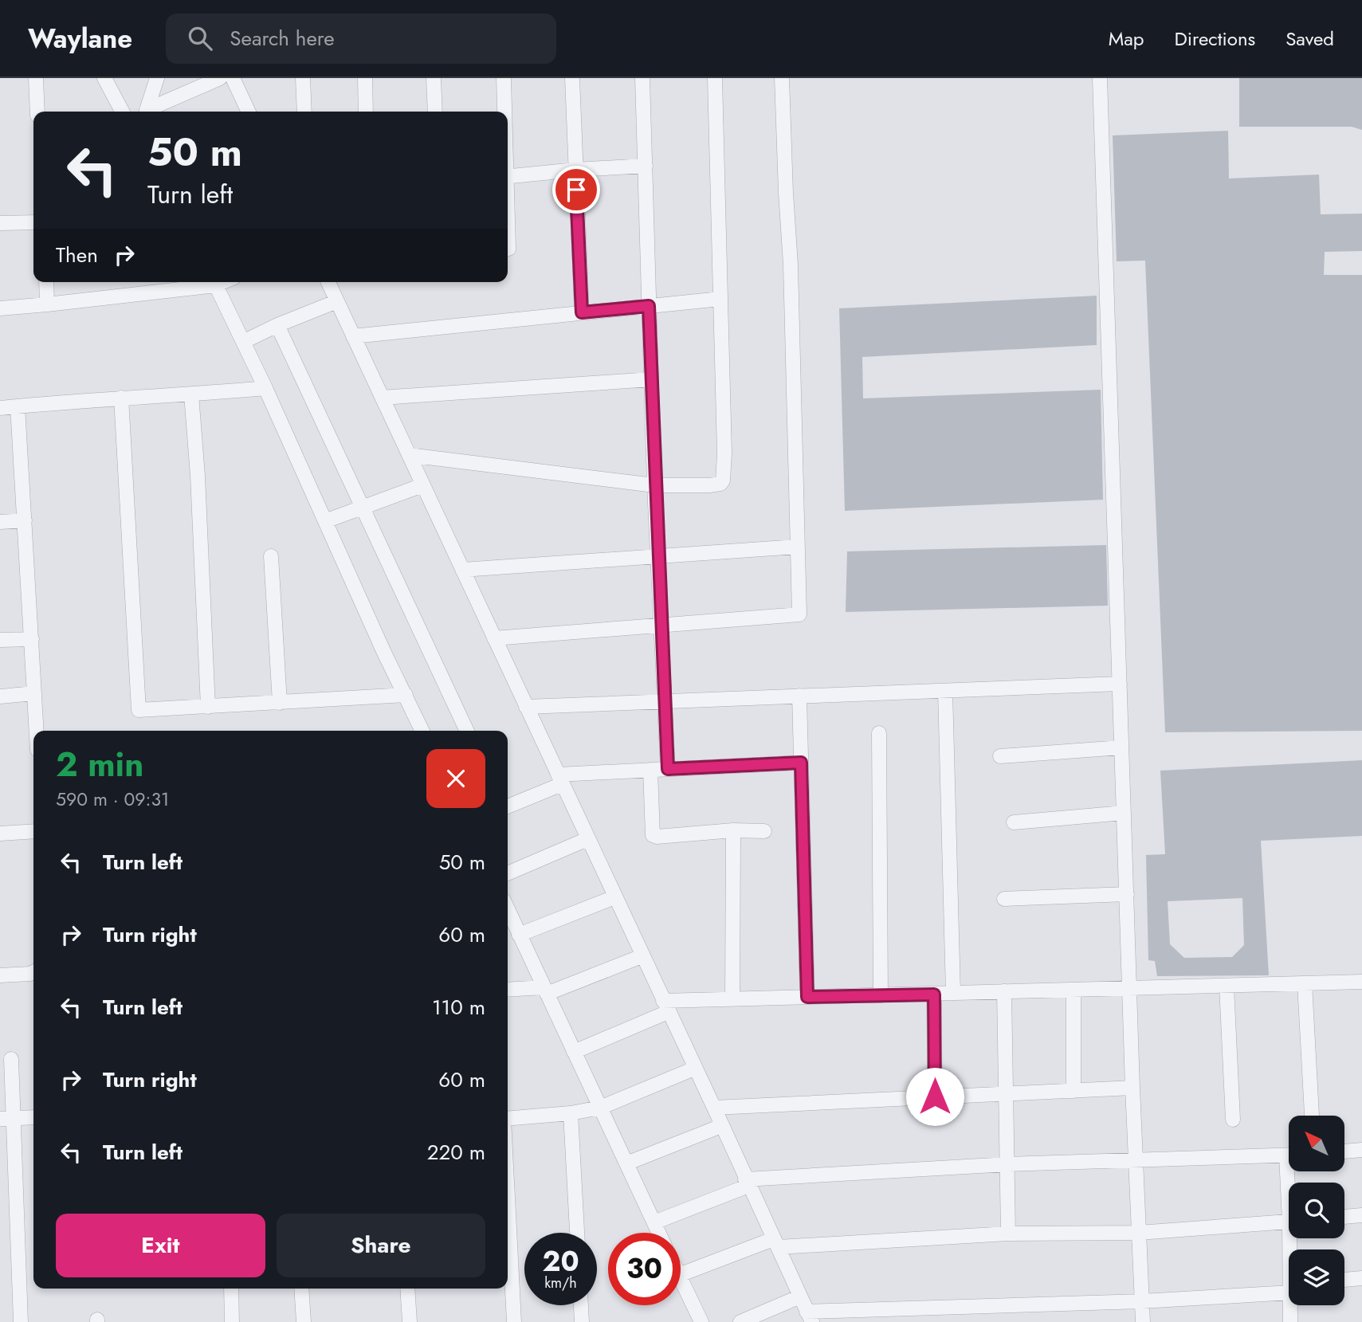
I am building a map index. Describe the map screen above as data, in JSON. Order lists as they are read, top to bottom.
{
  "north": "top left",
  "page": {
    "header": "Waylane",
    "search": "Search here",
    "nav": ["Map", "Directions", "Saved"],
    "turn": ["50 m", "Turn left"],
    "then": "Then",
    "heading": ["2 min", "590 m · 09:31"],
    "list": [
      {
        "name": "Turn left",
        "value": "50 m"
      },
      {
        "name": "Turn right",
        "value": "60 m"
      },
      {
        "name": "Turn left",
        "value": "110 m"
      },
      {
        "name": "Turn right",
        "value": "60 m"
      },
      {
        "name": "Turn left",
        "value": "220 m"
      }
    ],
    "buttons": ["Exit", "Share"],
    "speed": "20 km/h",
    "limit": "30"
  }
}
